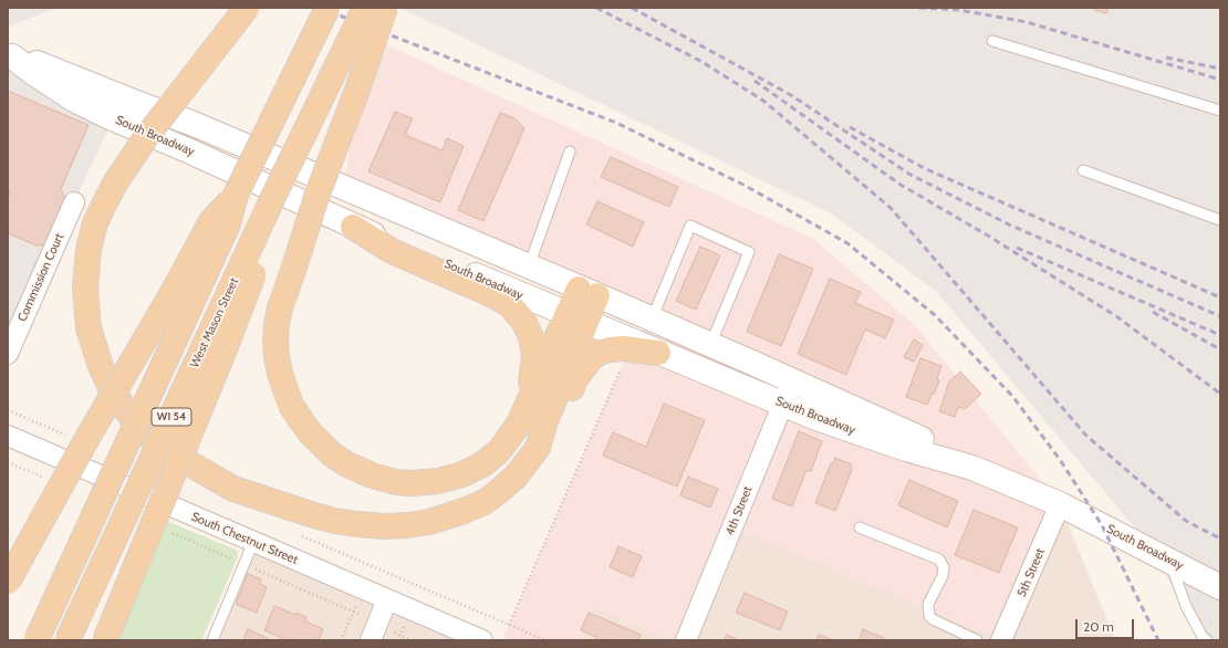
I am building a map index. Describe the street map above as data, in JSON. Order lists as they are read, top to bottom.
{
  "streets": {
    "main road": ["West Mason Street", "WI 54"],
    "street": [
      "South Broadway",
      "Commission Court",
      "4th Street",
      "South Chestnut Street",
      "5th Street"
    ]
  },
  "crossings": [
    ["South Broadway", "4th Street"],
    ["South Broadway", "5th Street"]
  ],
  "scale_bar": "20 m"
}
